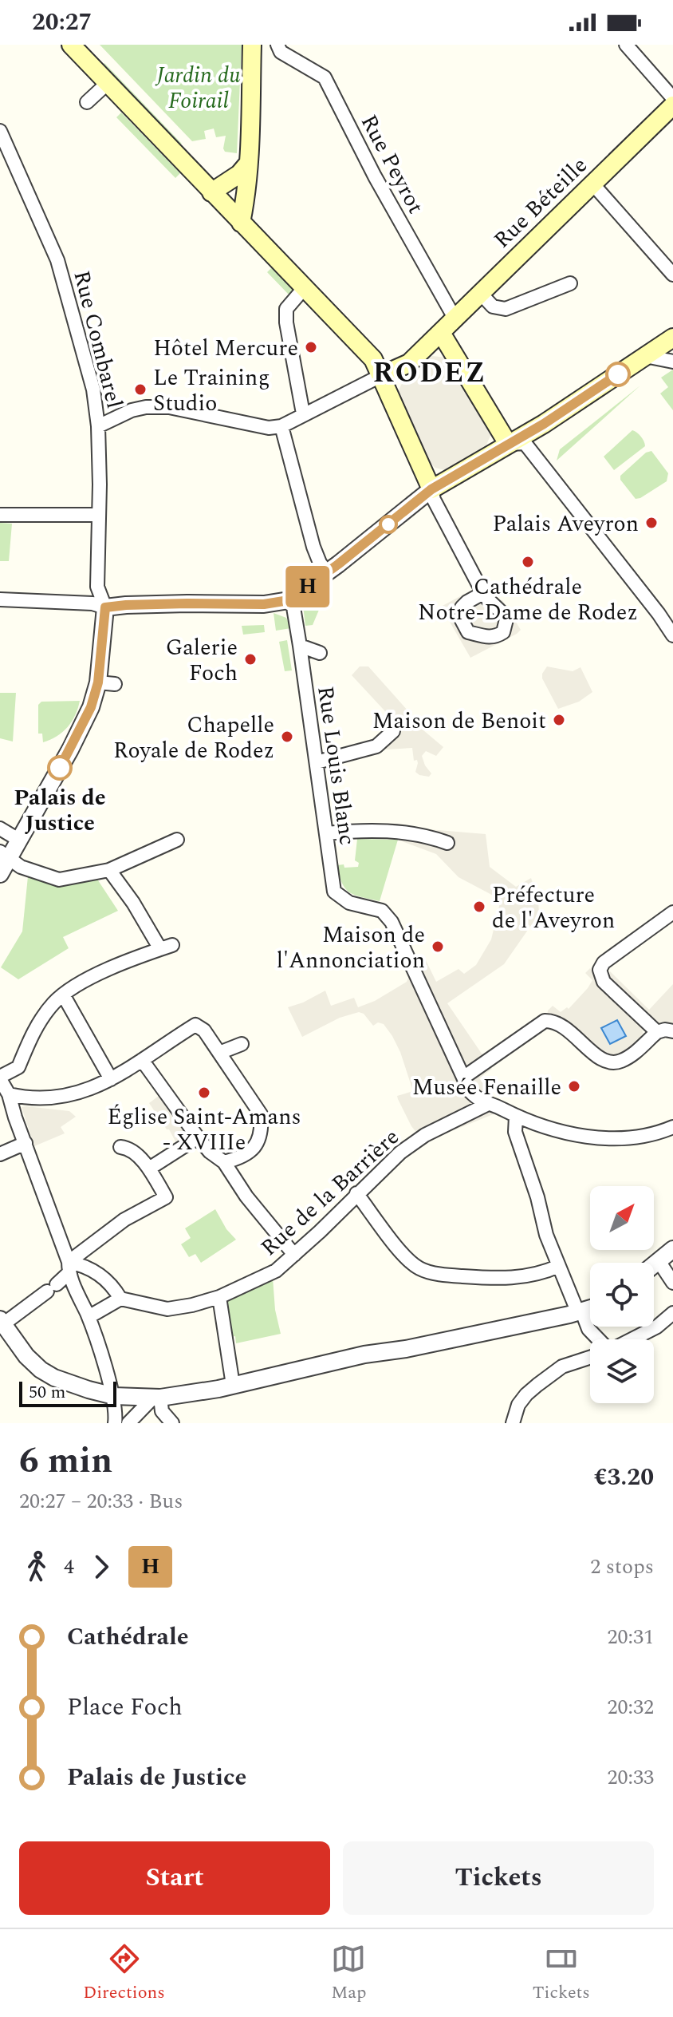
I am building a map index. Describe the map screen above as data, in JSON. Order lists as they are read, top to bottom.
{
  "streets": {
    "main road": ["Rue Béteille"],
    "street": [
      "Rue Peyrot",
      "Rue Combarel",
      "Rue Louis Blanc",
      "Rue de la Barrière"
    ]
  },
  "crossings": [
    ["Rue Peyrot", "Rue Béteille"]
  ],
  "districts": ["RODEZ"],
  "parks": ["Jardin du Foirail"],
  "places": [
    "Hôtel Mercure",
    "Le Training Studio",
    "Palais Aveyron",
    "Cathédrale Notre-Dame de Rodez",
    "Galerie Foch",
    "Maison de Benoit",
    "Chapelle Royale de Rodez",
    "Palais de Justice",
    "Préfecture de l'Aveyron",
    "Maison de l'Annonciation",
    "Musée Fenaille",
    "Église Saint-Amans - XVIIIe"
  ],
  "lines": ["bus line H"],
  "scale_bar": "50 m",
  "north": "top right",
  "page": {
    "status": "20:27",
    "on_map": "H",
    "scale": "50 m",
    "heading": ["6 min", "20:27 – 20:33 · Bus", "€3.20"],
    "legs": ["4", "H", "2 stops"],
    "list": [
      {
        "name": "Cathédrale",
        "value": "20:31"
      },
      {
        "name": "Place Foch",
        "value": "20:32"
      },
      {
        "name": "Palais de Justice",
        "value": "20:33"
      }
    ],
    "buttons": ["Start", "Tickets"],
    "tabs": ["Directions", "Map", "Tickets"]
  }
}
